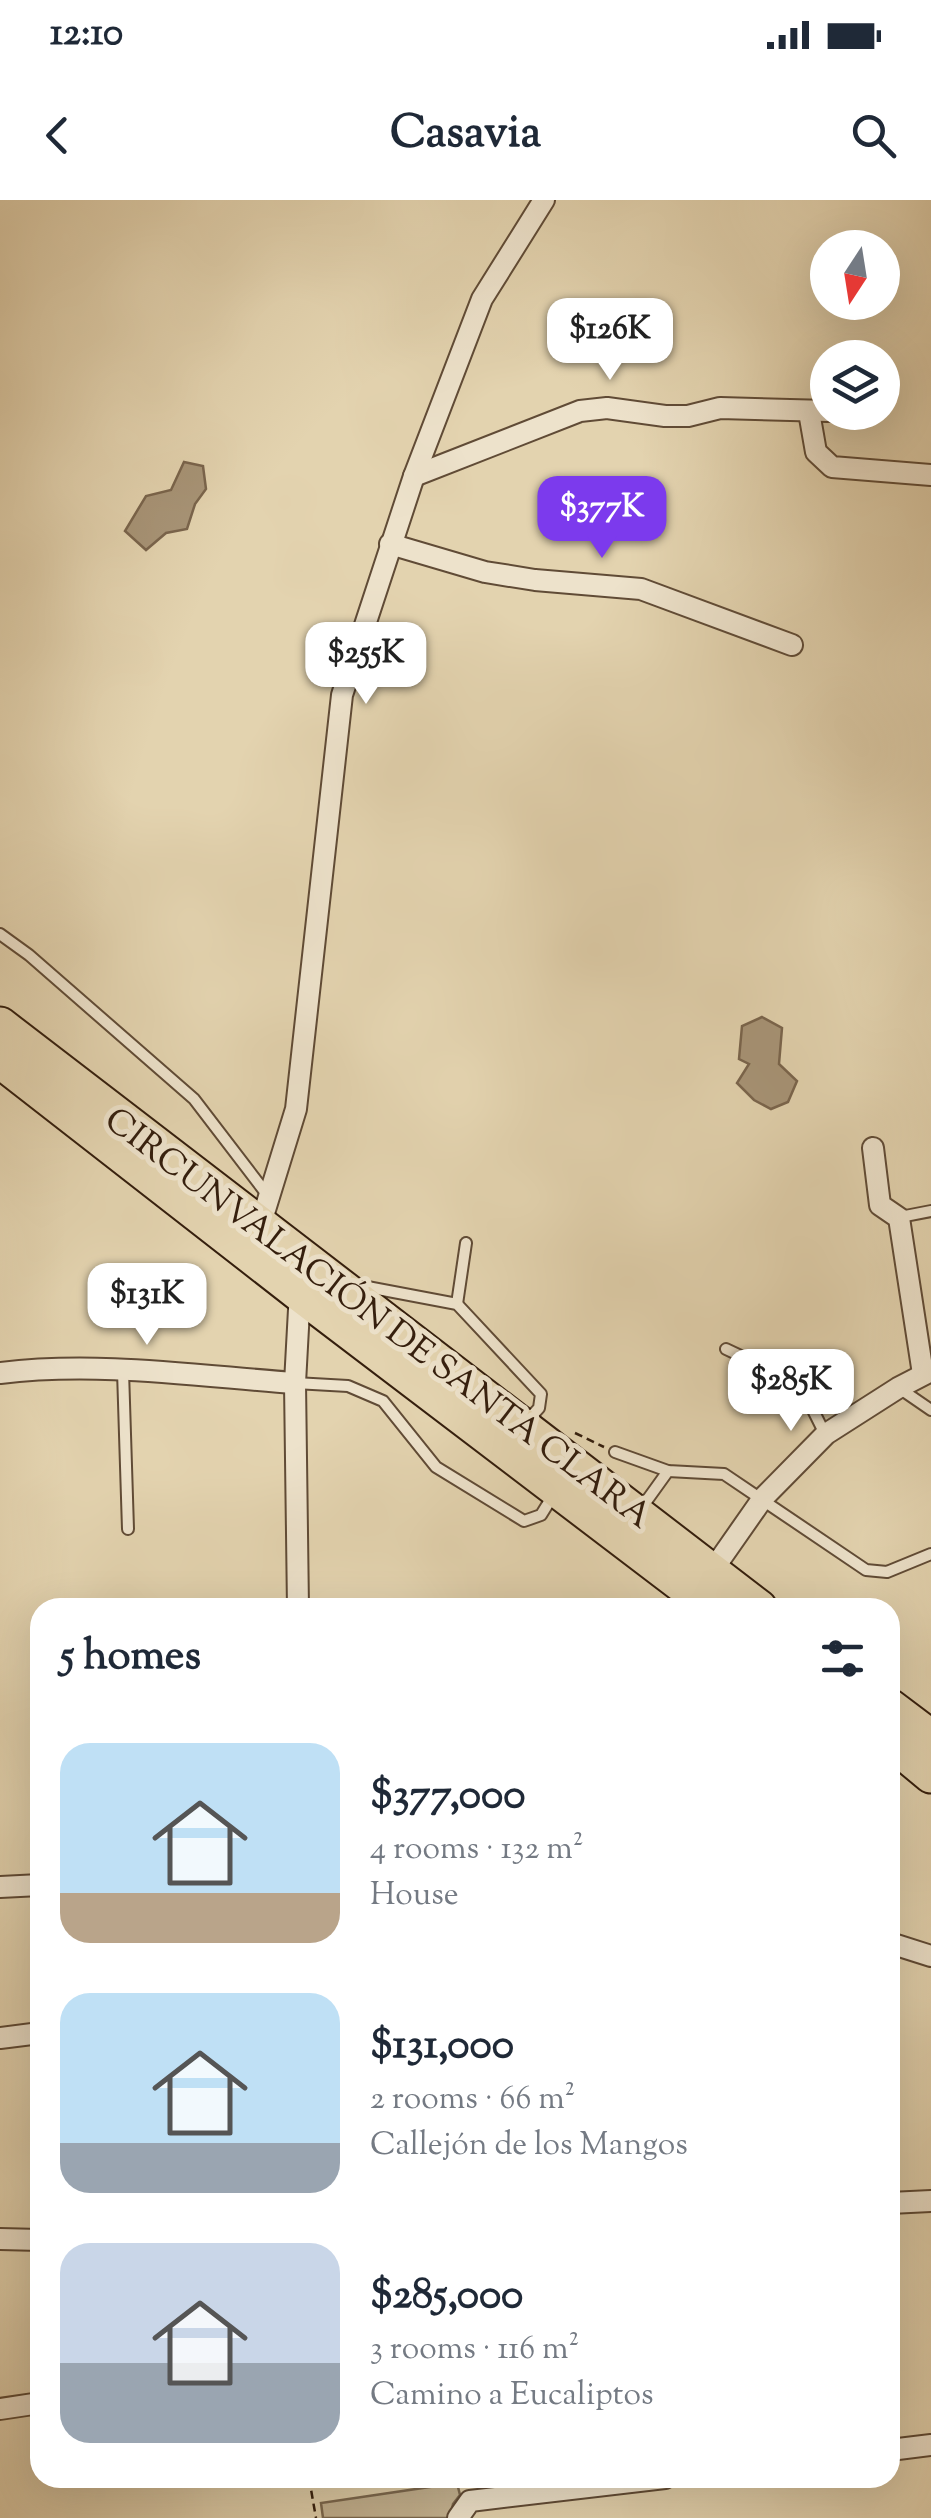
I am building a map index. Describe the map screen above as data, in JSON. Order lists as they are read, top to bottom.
{
  "streets": {
    "highway": ["CIRCUNVALACIÓN DE SANTA CLARA"]
  },
  "north": "bottom",
  "page": {
    "status": "12:10",
    "header": "Casavia",
    "price": [
      "$126K",
      "$377K",
      "$255K",
      "$131K",
      "$285K"
    ],
    "heading": "5 homes",
    "list": [
      {
        "name": "$377,000",
        "note": "4 rooms · 132 m² · House"
      },
      {
        "name": "$131,000",
        "note": "2 rooms · 66 m² · Callejón de los Mangos"
      },
      {
        "name": "$285,000",
        "note": "3 rooms · 116 m² · Camino a Eucaliptos"
      }
    ]
  }
}
